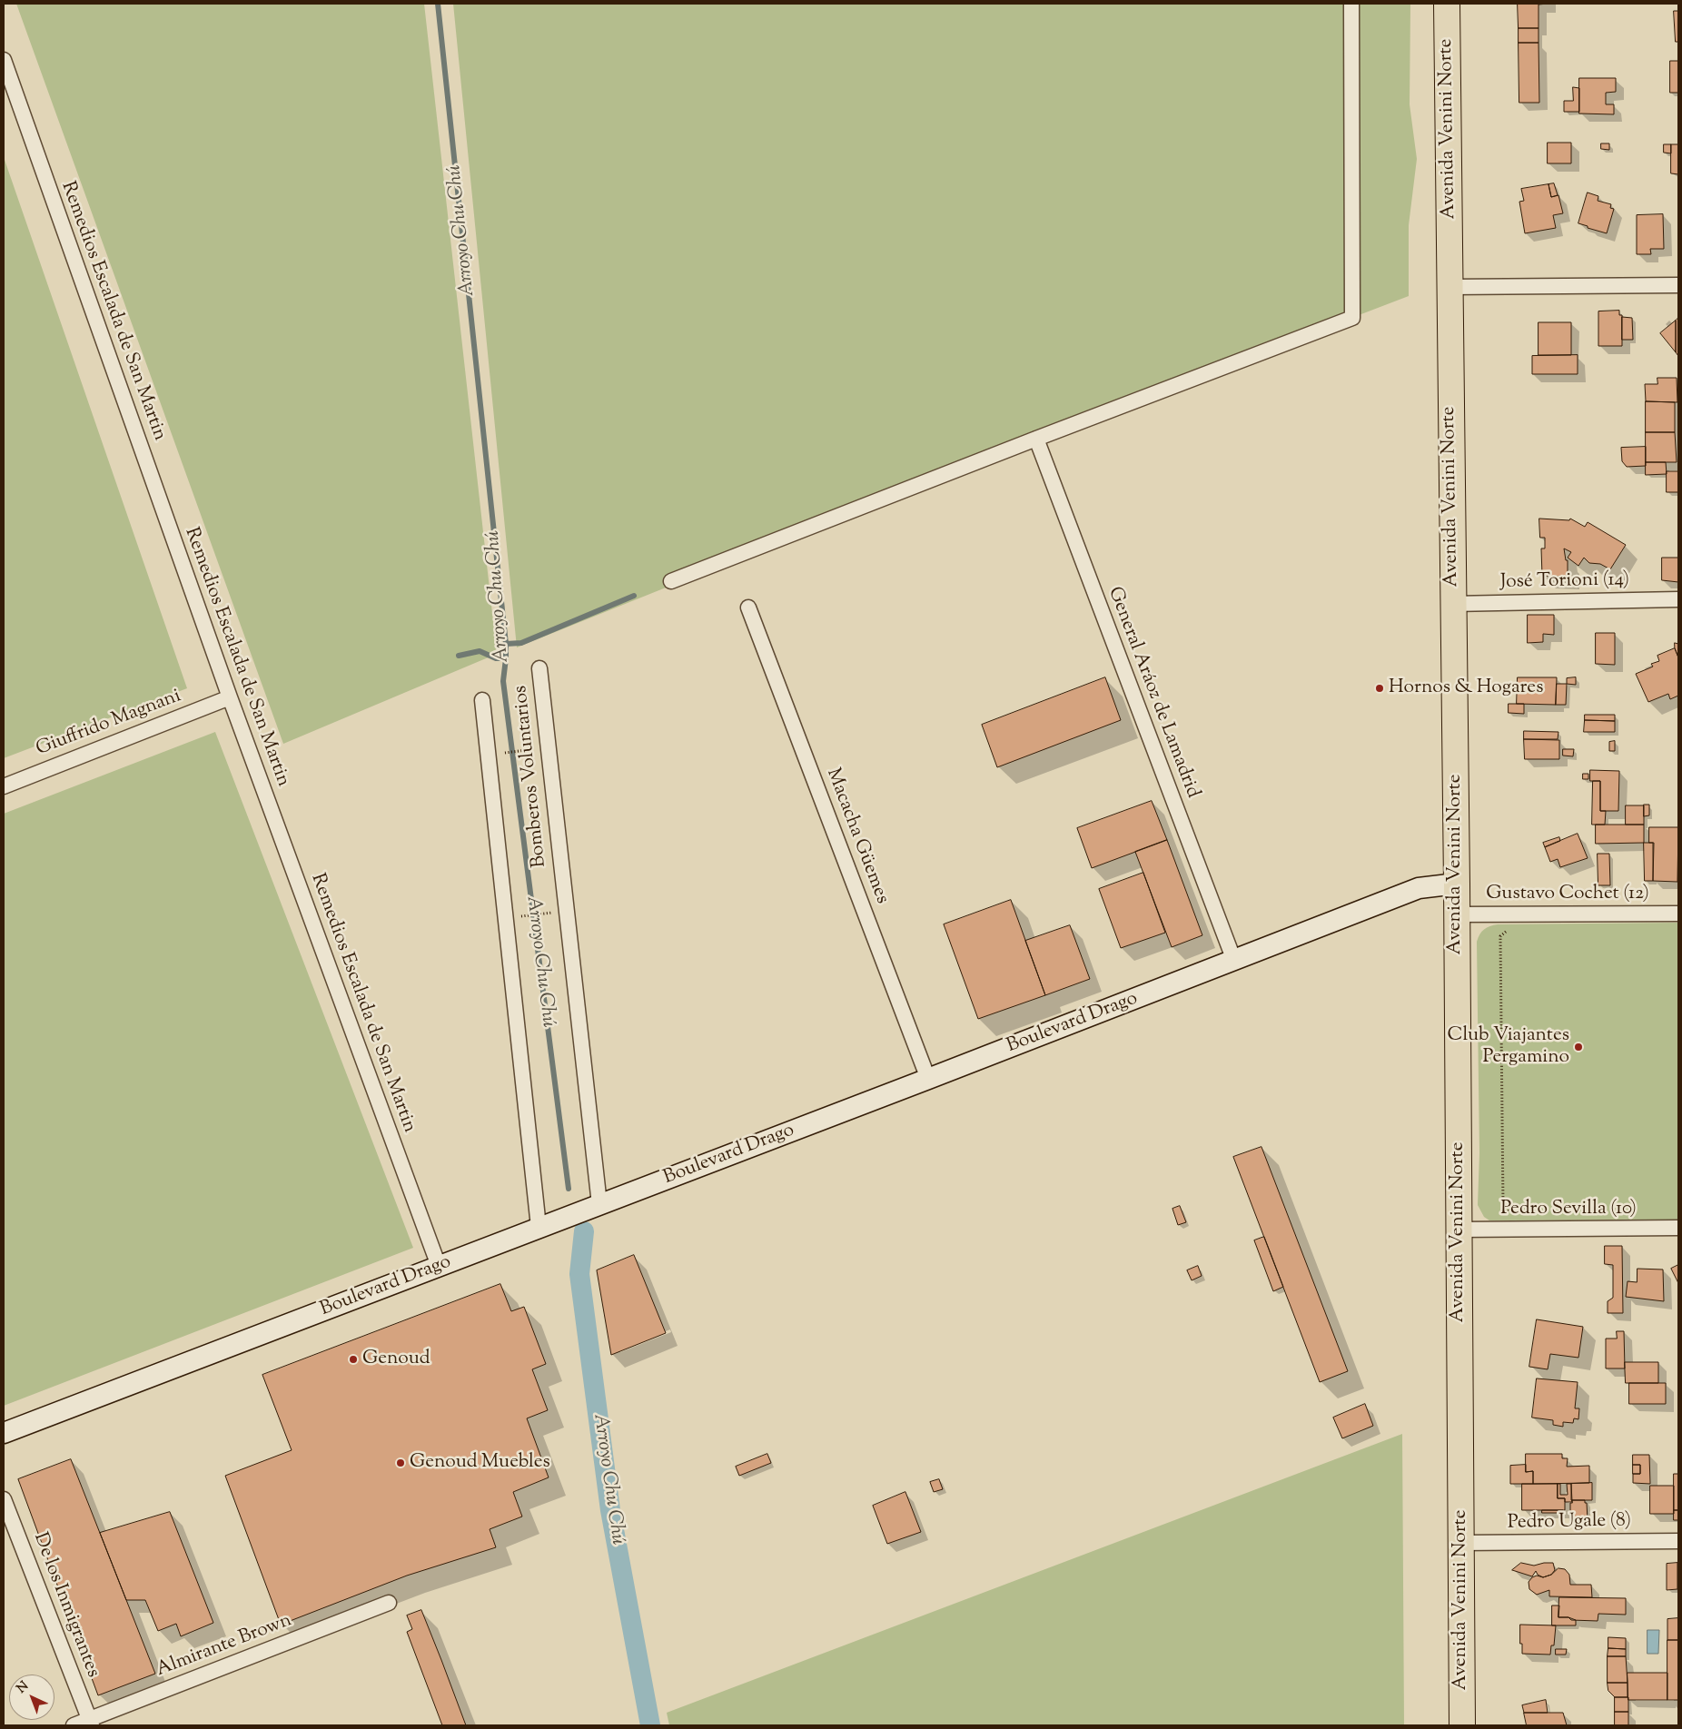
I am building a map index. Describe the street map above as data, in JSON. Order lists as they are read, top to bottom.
{
  "streets": {
    "highway": ["Avenida Venini Norte"],
    "main road": ["Boulevard Drago"],
    "street": [
      "Remedios Escalada de San Martin",
      "José Torioni (14)",
      "General Aráoz de Lamadrid",
      "Giuffrido Magnani",
      "Bomberos Voluntarios",
      "Macacha Güemes",
      "Gustavo Cochet (12)",
      "Pedro Sevilla (10)",
      "Pedro Ugale (8)",
      "De los Inmigrantes",
      "Almirante Brown"
    ]
  },
  "crossings": [
    ["Avenida Venini Norte", "José Torioni (14)"],
    ["Avenida Venini Norte", "Gustavo Cochet (12)"],
    ["Avenida Venini Norte", "Boulevard Drago"],
    ["Avenida Venini Norte", "Pedro Sevilla (10)"],
    ["Avenida Venini Norte", "Pedro Ugale (8)"],
    ["Remedios Escalada de San Martin", "Giuffrido Magnani"],
    ["Remedios Escalada de San Martin", "Boulevard Drago"],
    ["General Aráoz de Lamadrid", "Boulevard Drago"],
    ["Bomberos Voluntarios", "Boulevard Drago"],
    ["Macacha Güemes", "Boulevard Drago"],
    ["De los Inmigrantes", "Almirante Brown"]
  ],
  "water": ["Arroyo Chu Chú"],
  "places": [
    "Hornos & Hogares",
    "Club Viajantes Pergamino",
    "Genoud",
    "Genoud Muebles"
  ],
  "north": "top left"
}
